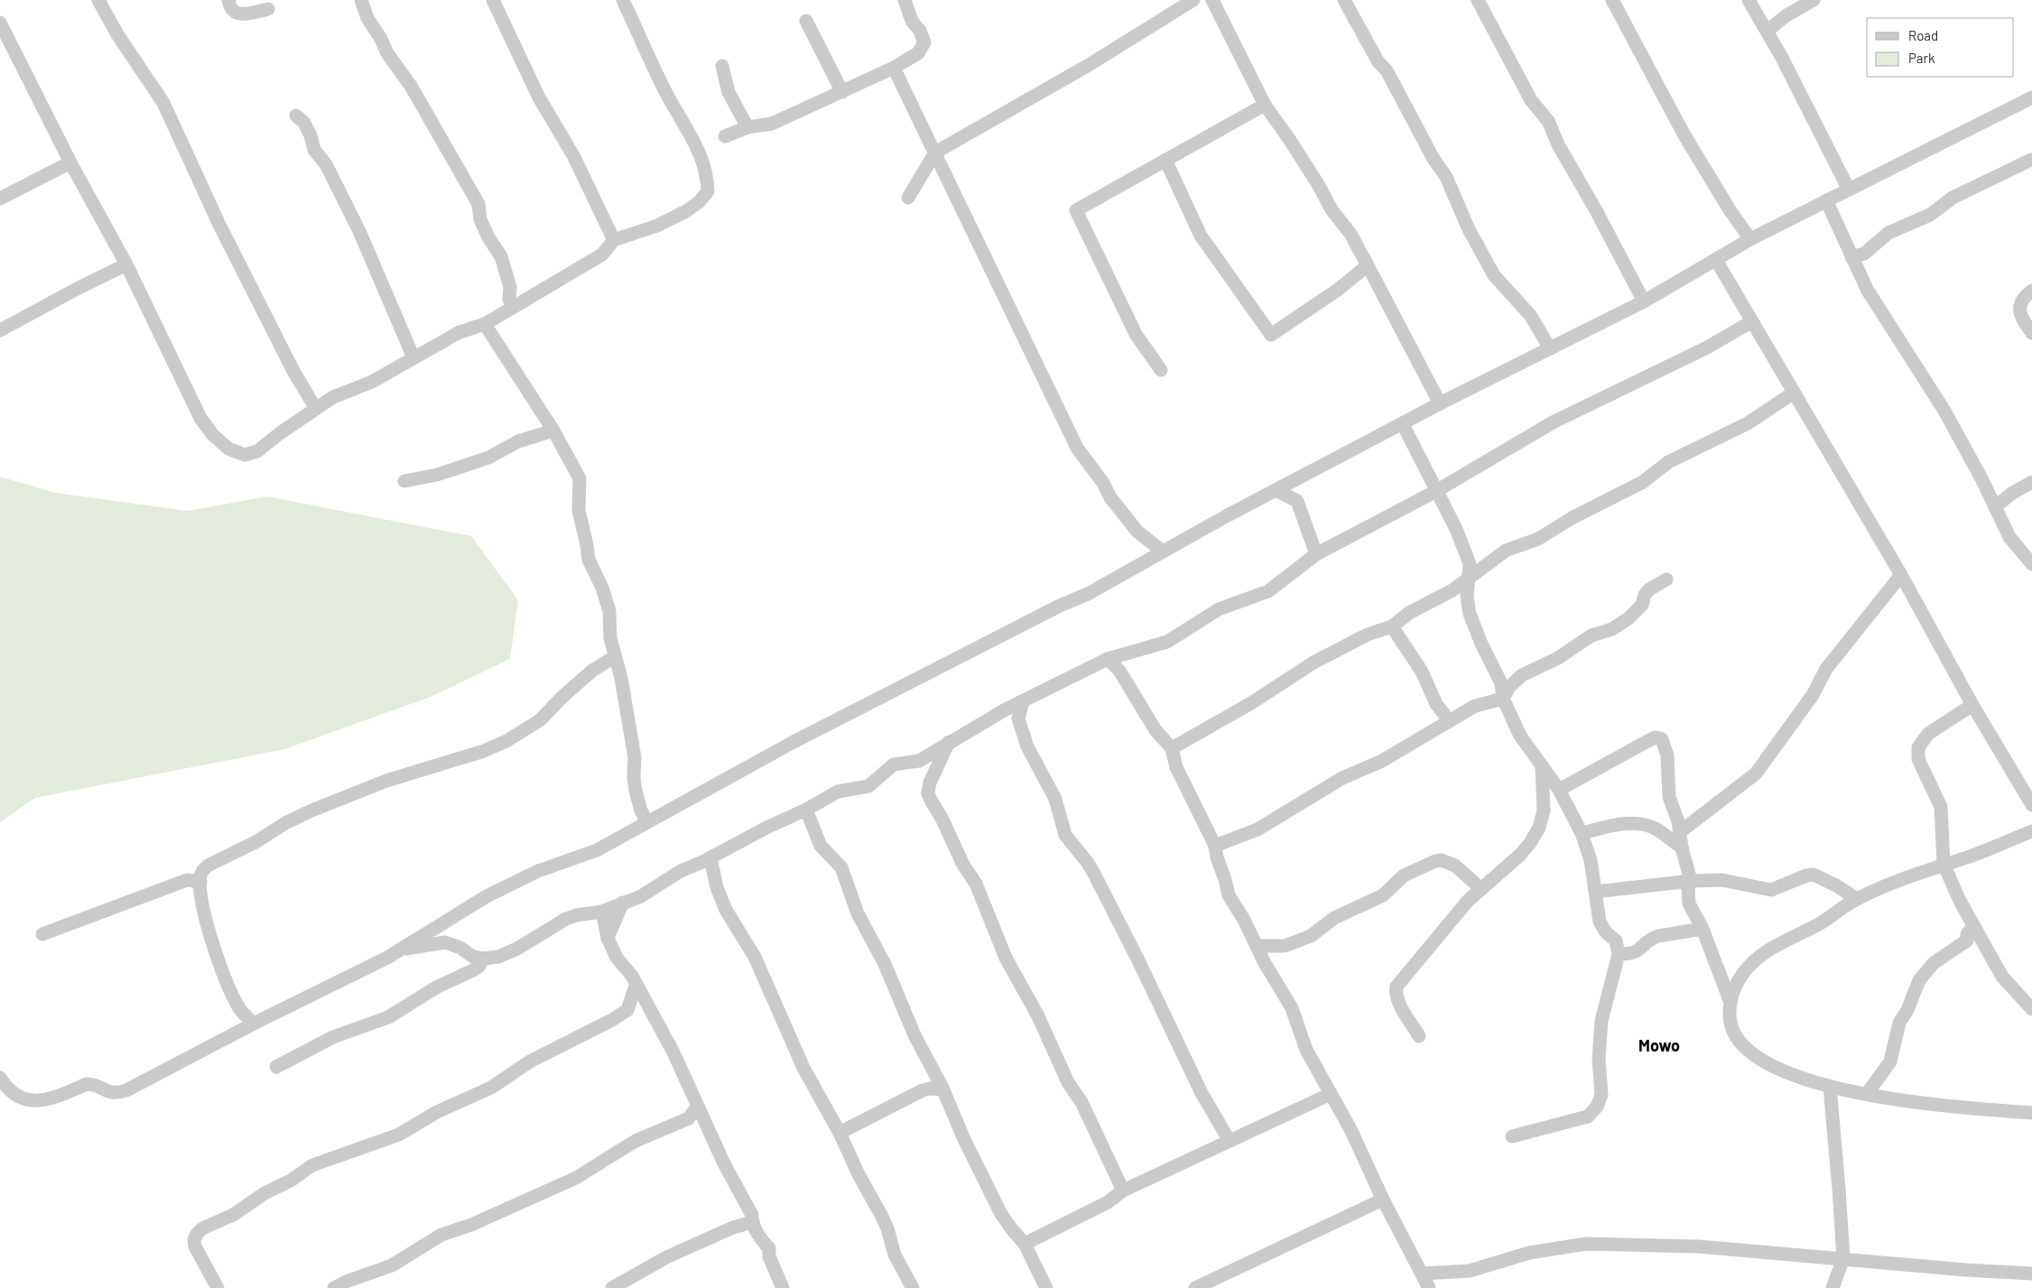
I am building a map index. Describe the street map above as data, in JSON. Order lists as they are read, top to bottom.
{
  "districts": ["Mowo"],
  "legend": ["Road", "Park"]
}
